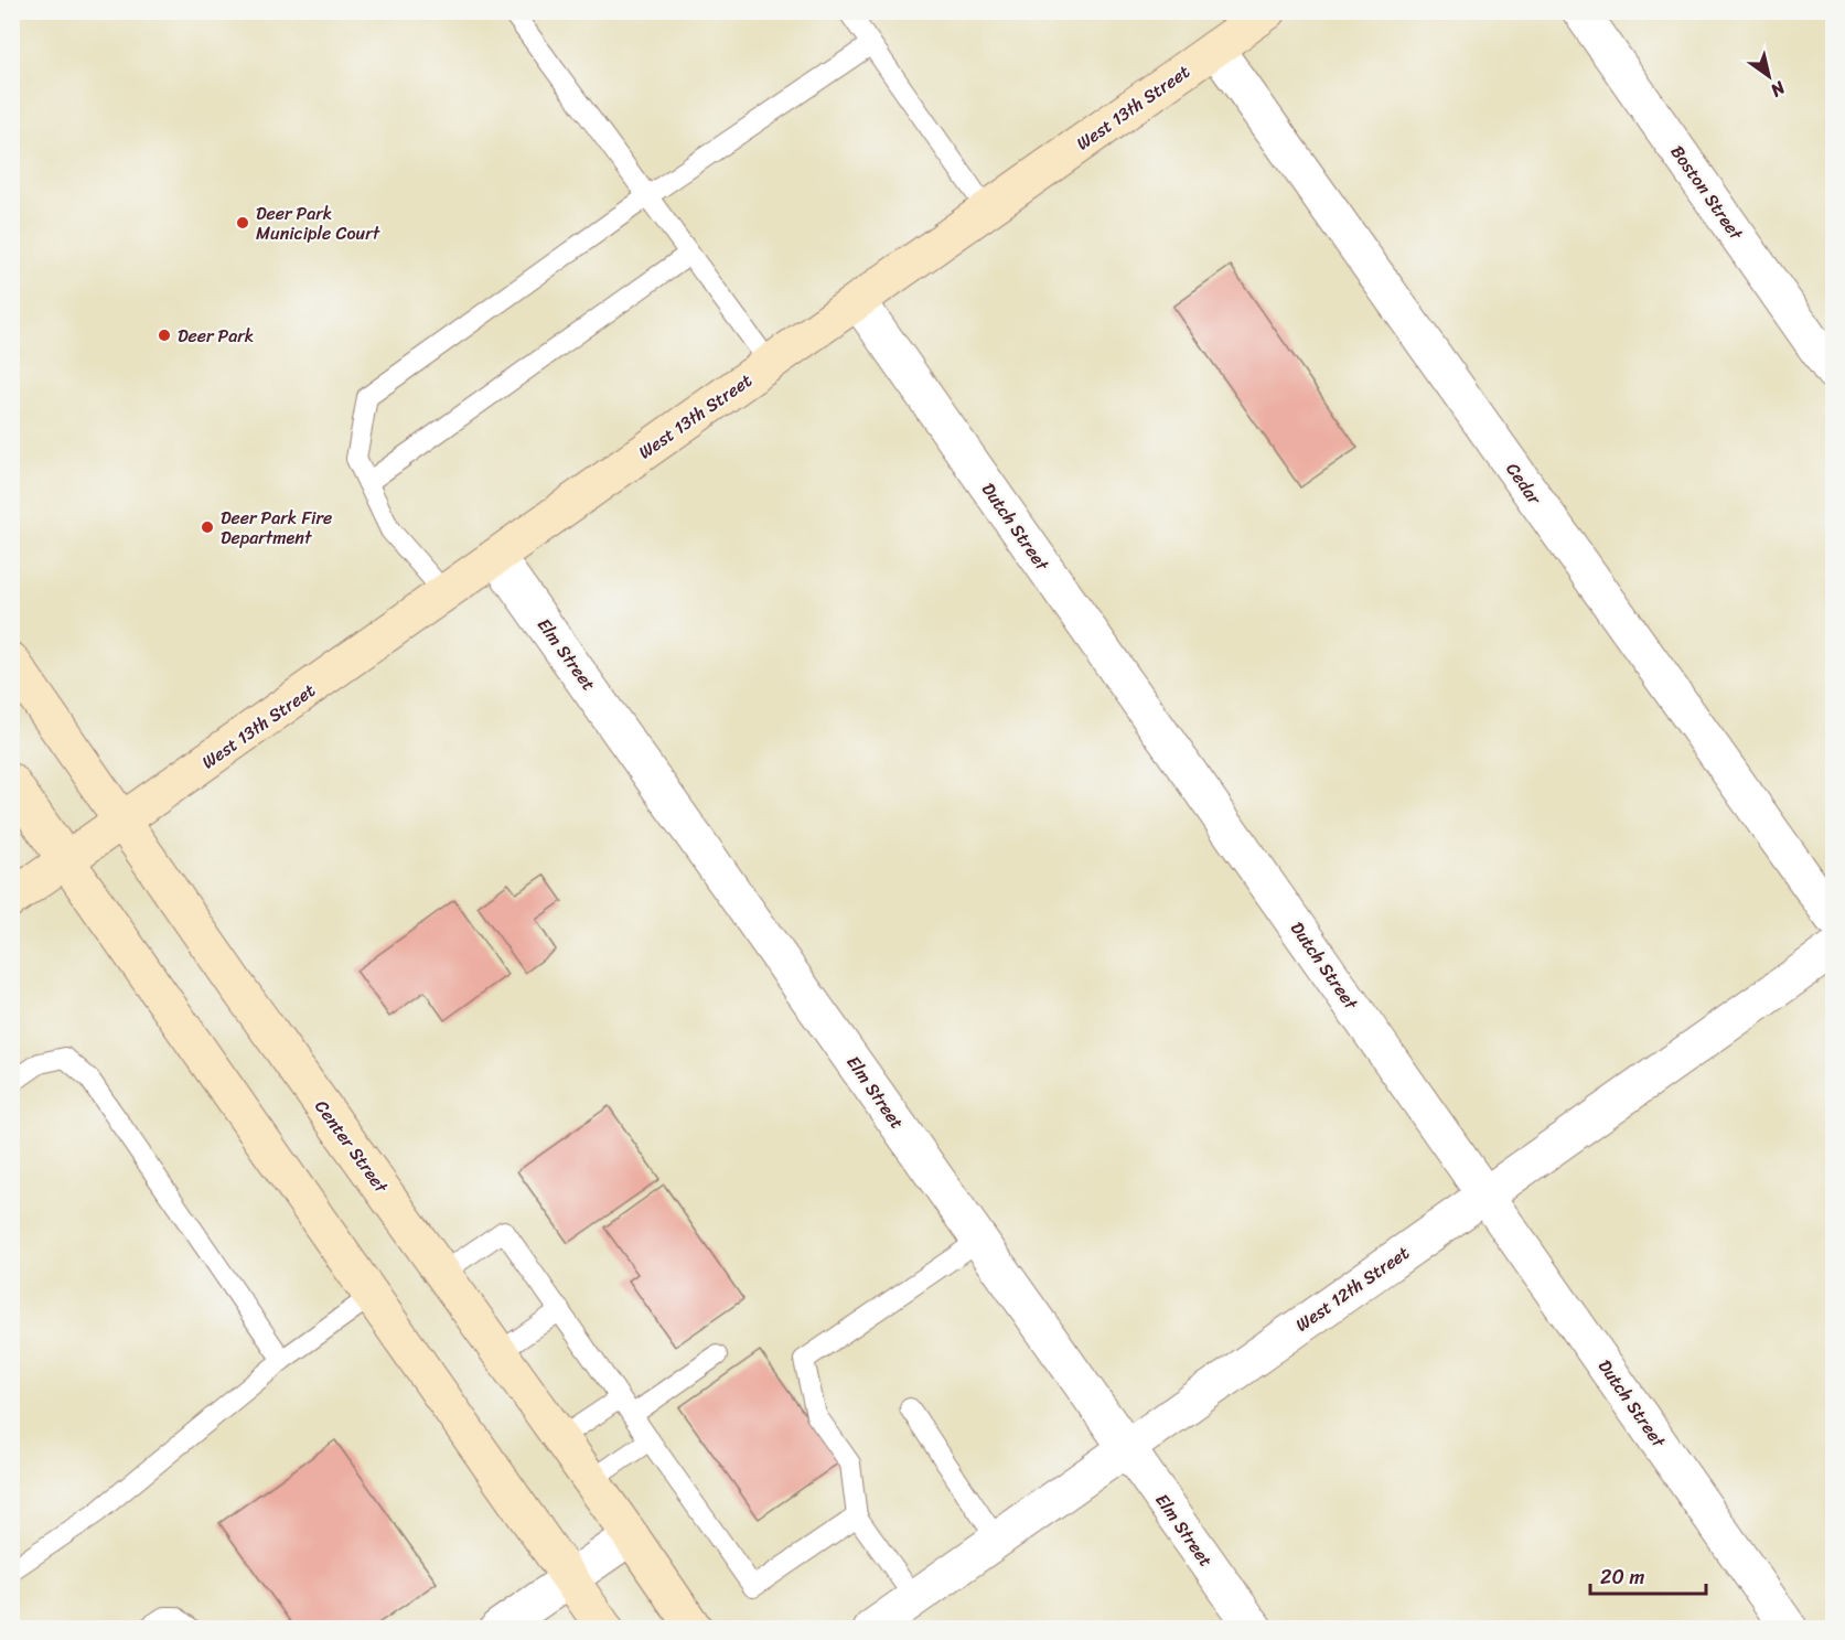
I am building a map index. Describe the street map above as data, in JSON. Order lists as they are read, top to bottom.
{
  "streets": {
    "main road": ["West 13th Street", "Center Street"],
    "street": [
      "Boston Street",
      "Cedar",
      "Dutch Street",
      "Elm Street",
      "West 12th Street"
    ]
  },
  "crossings": [
    ["West 13th Street", "Cedar"],
    ["West 13th Street", "Dutch Street"],
    ["West 13th Street", "Elm Street"],
    ["West 13th Street", "Center Street"],
    ["Dutch Street", "West 12th Street"],
    ["Elm Street", "West 12th Street"]
  ],
  "places": ["Deer Park Municiple Court", "Deer Park", "Deer Park Fire Department"],
  "scale_bar": "20 m",
  "north": "bottom right"
}
